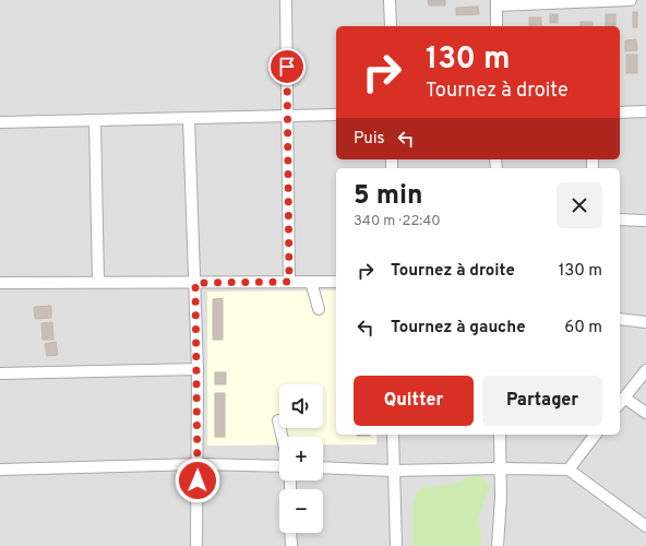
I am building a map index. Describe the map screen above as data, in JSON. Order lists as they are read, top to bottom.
{
  "page": {
    "turn": ["130 m", "Tournez à droite"],
    "then": "Puis",
    "heading": ["5 min", "340 m · 22:40"],
    "list": [
      {
        "name": "Tournez à droite",
        "value": "130 m"
      },
      {
        "name": "Tournez à gauche",
        "value": "60 m"
      }
    ],
    "buttons": ["Quitter", "Partager"],
    "map_buttons": ["+", "−"]
  }
}
